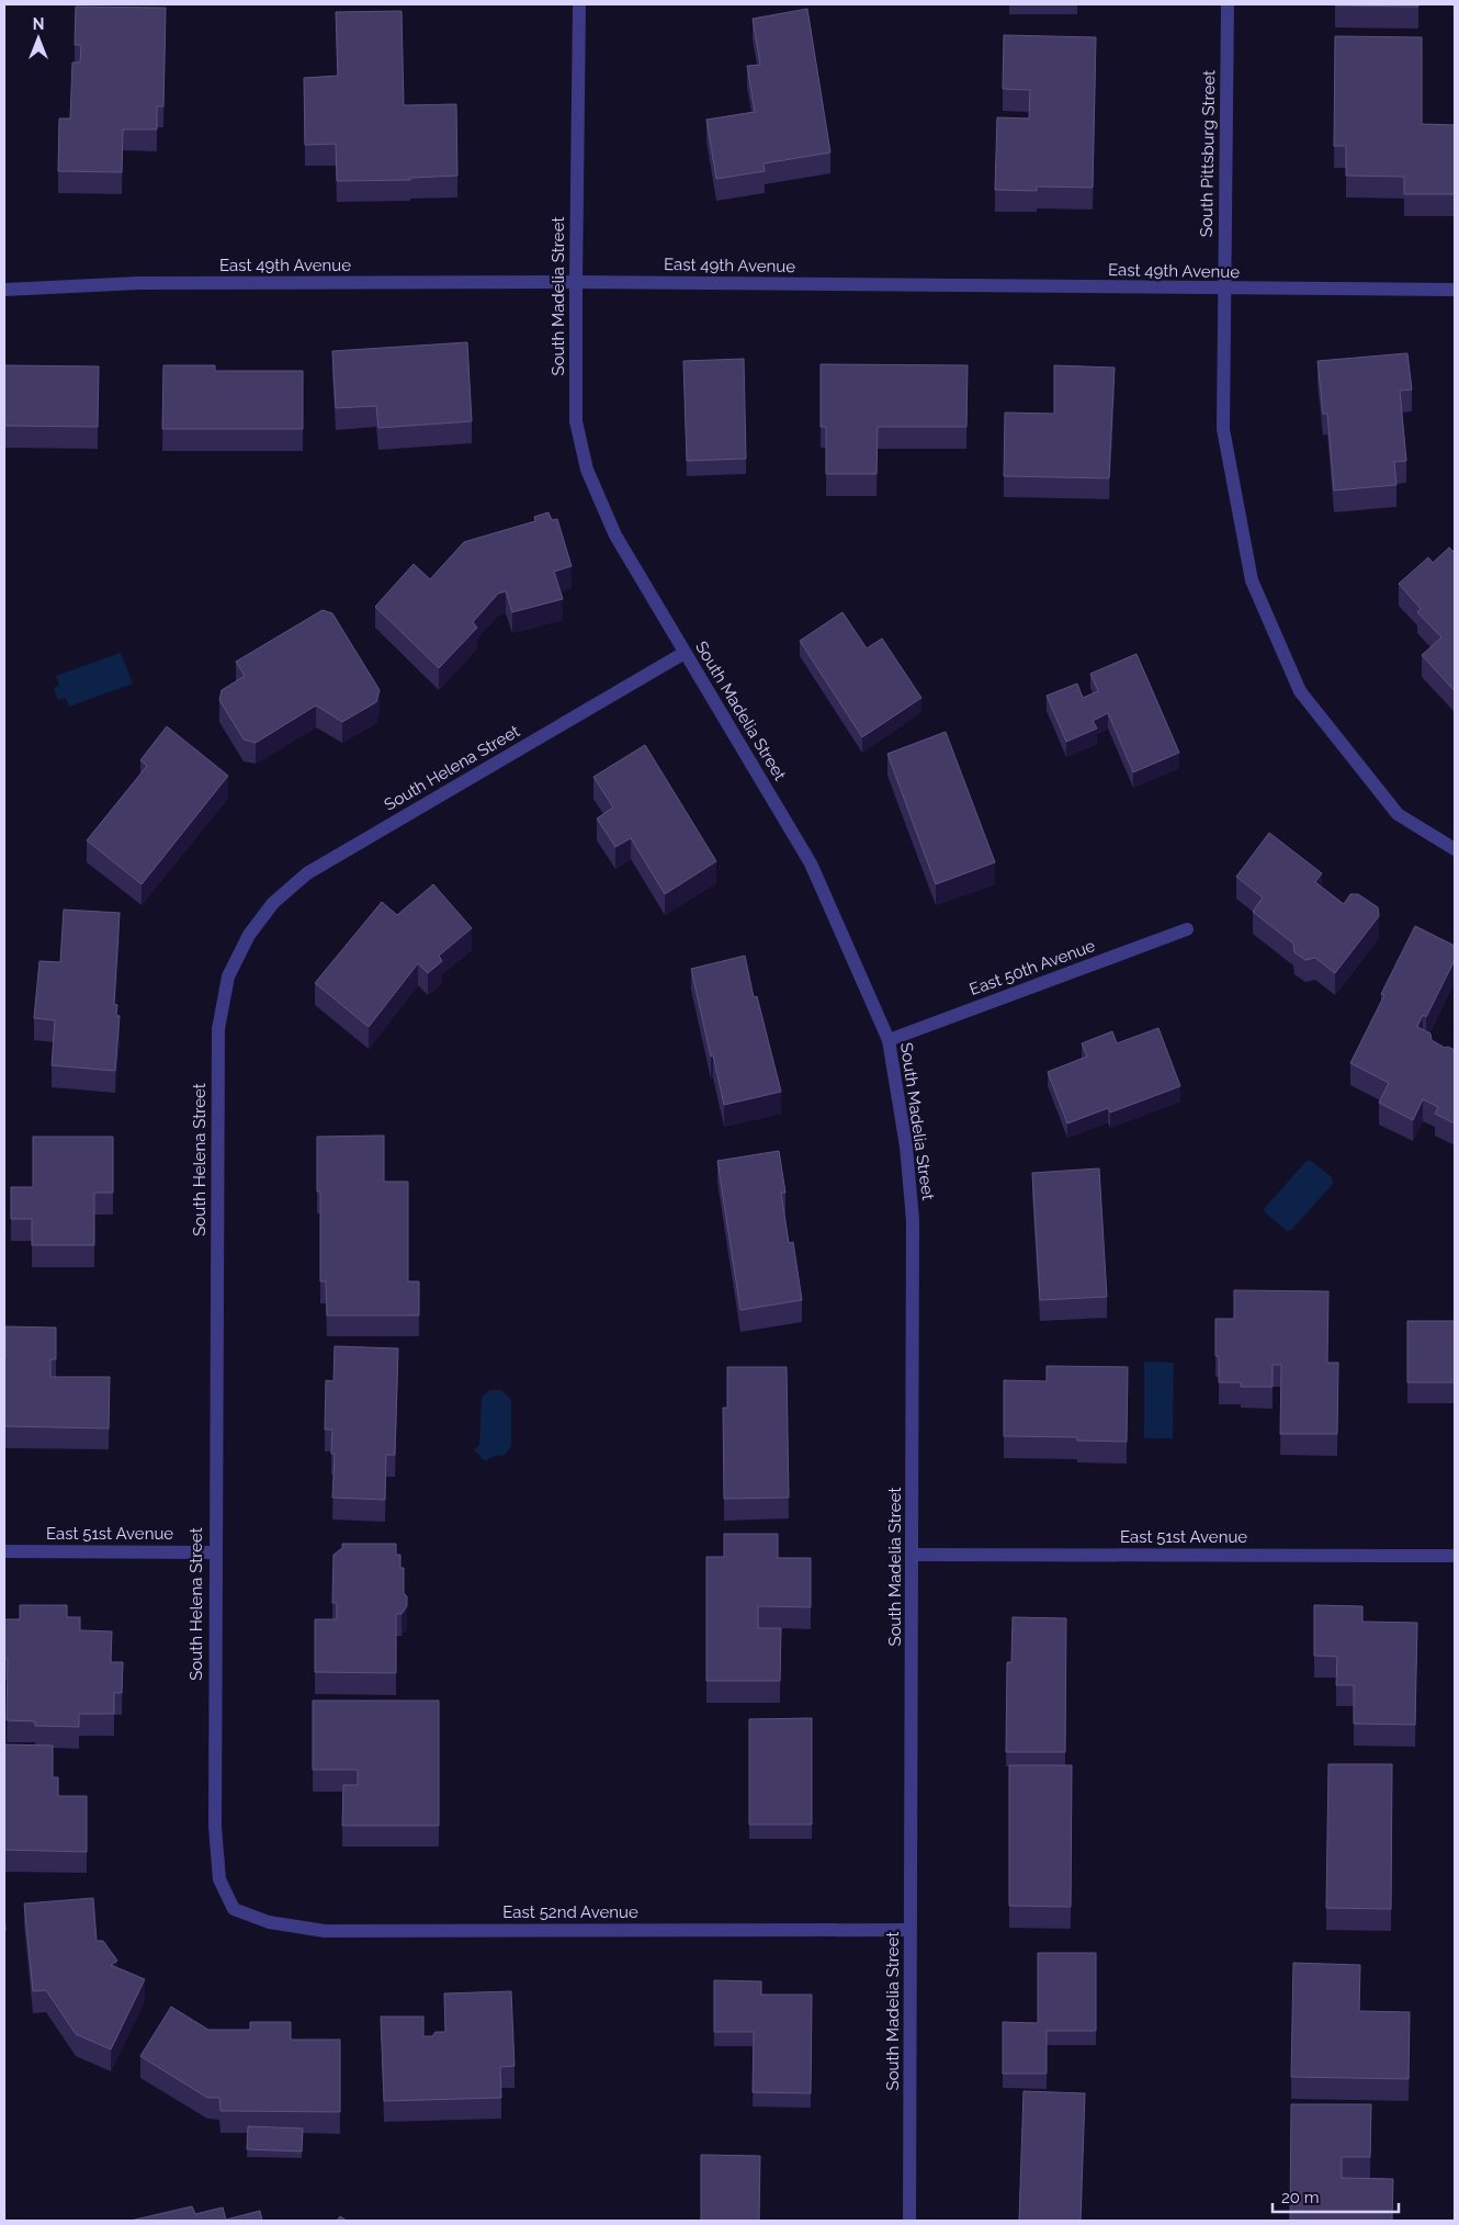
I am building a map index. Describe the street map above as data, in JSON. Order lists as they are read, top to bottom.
{
  "streets": {
    "street": [
      "South Pittsburg Street",
      "East 49th Avenue",
      "South Madelia Street",
      "South Helena Street",
      "East 50th Avenue",
      "East 51st Avenue",
      "East 52nd Avenue"
    ]
  },
  "crossings": [
    ["South Pittsburg Street", "East 49th Avenue"],
    ["East 49th Avenue", "South Madelia Street"],
    ["South Madelia Street", "South Helena Street"],
    ["South Madelia Street", "East 50th Avenue"],
    ["South Madelia Street", "East 51st Avenue"],
    ["South Madelia Street", "East 52nd Avenue"],
    ["South Helena Street", "East 51st Avenue"],
    ["South Helena Street", "East 52nd Avenue"]
  ],
  "scale_bar": "20 m",
  "north": "top"
}
